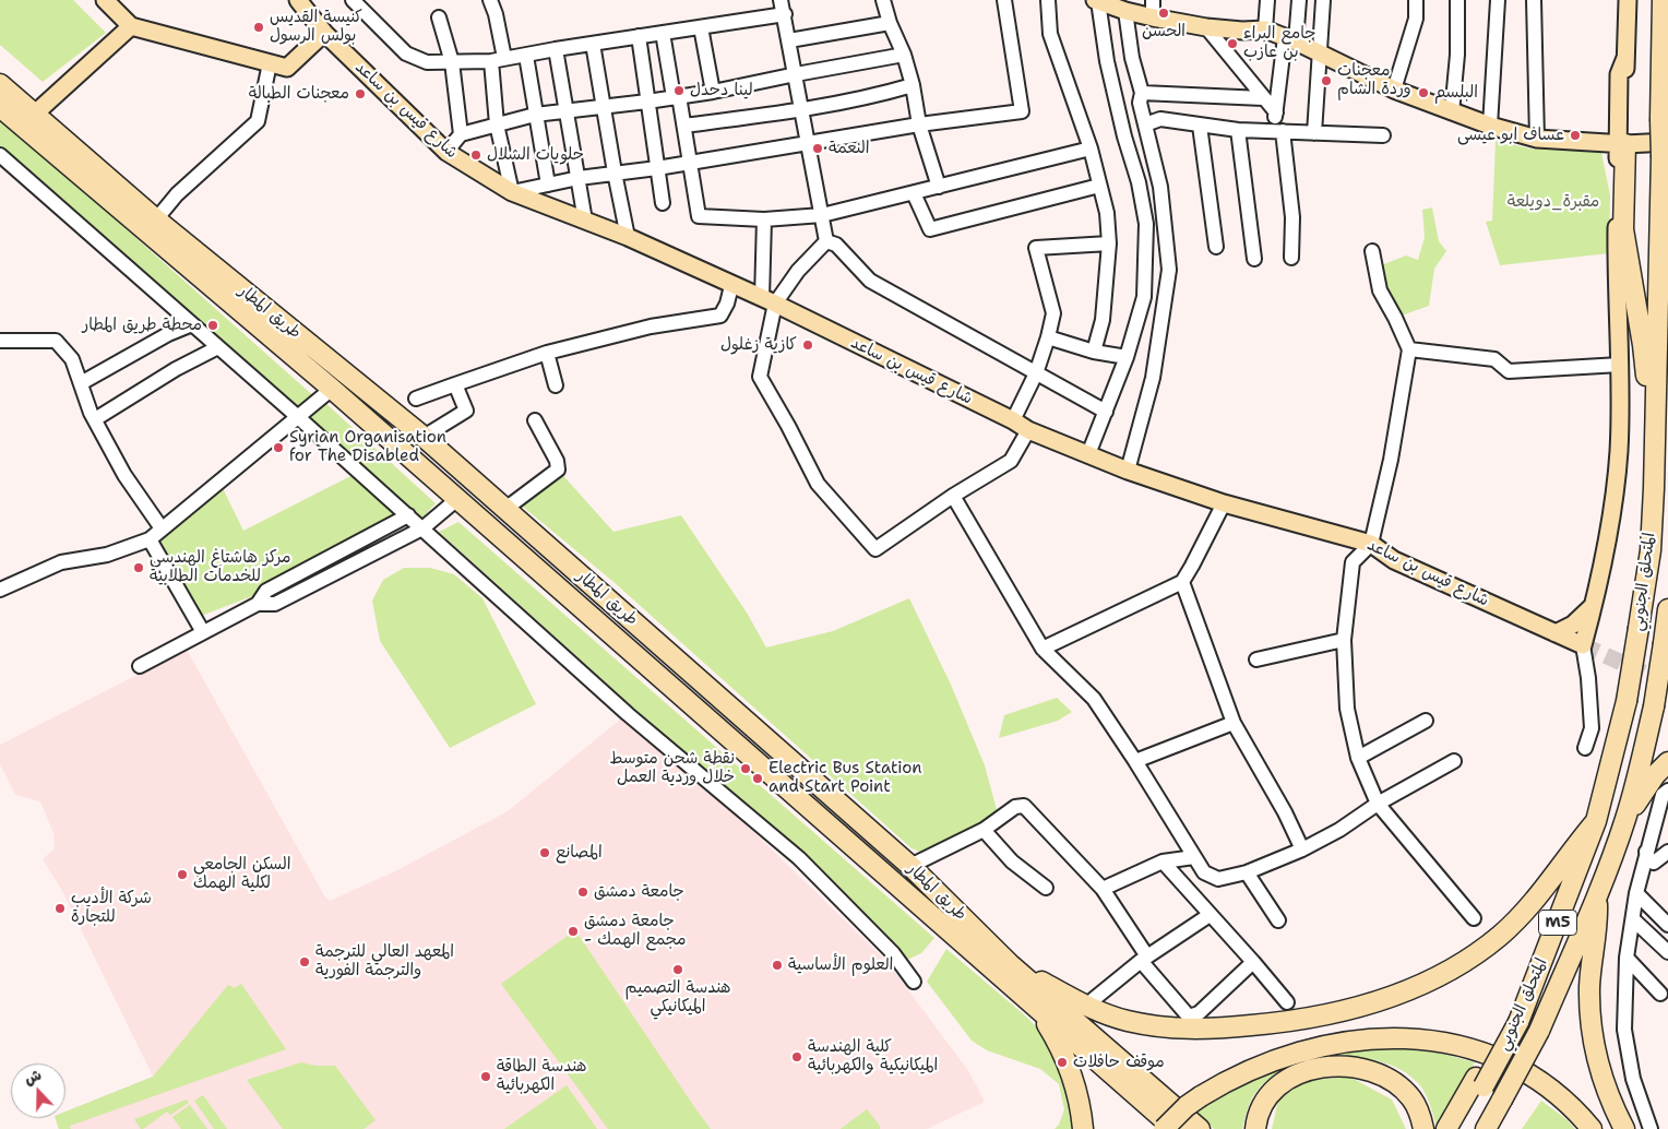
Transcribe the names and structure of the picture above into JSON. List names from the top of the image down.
{
  "streets": {
    "highway": ["طريق المطار", "المتحلق الجنوبي", "M5"],
    "main road": ["شارع قيس بن ساعد"]
  },
  "parks": ["مقبرة_دويلعة"],
  "places": [
    "الحسن",
    "كنيسة القديس بولس الرسول",
    "جامع البراء بن عازب",
    "معجنات وردة الشام",
    "لينا دحدل",
    "البلسم",
    "معجنات الطبالة",
    "عساف ابو عيسى",
    "النعمة",
    "حلويات الشلال",
    "محطة طريق المطار",
    "كازية زغلول",
    "Syrian Organisation for The Disabled",
    "مركز هاشتاغ الهندسي للخدمات الطلابية",
    "نقطة شحن متوسط خلال وردية العمل",
    "Electric Bus Station and Start Point",
    "المصانع",
    "السكن الجامعي لكلية الهمك",
    "جامعة دمشق",
    "شركة الأديب للتجارة",
    "جامعة دمشق - مجمع الهمك",
    "المعهد العالي للترجمة والترجمة الفورية",
    "العلوم الأساسية",
    "هندسة التصميم الميكانيكي",
    "كلية الهندسة الميكانيكية والكهربائية",
    "موقف حافلات",
    "هندسة الطاقة الكهربائية"
  ],
  "north": "top"
}
